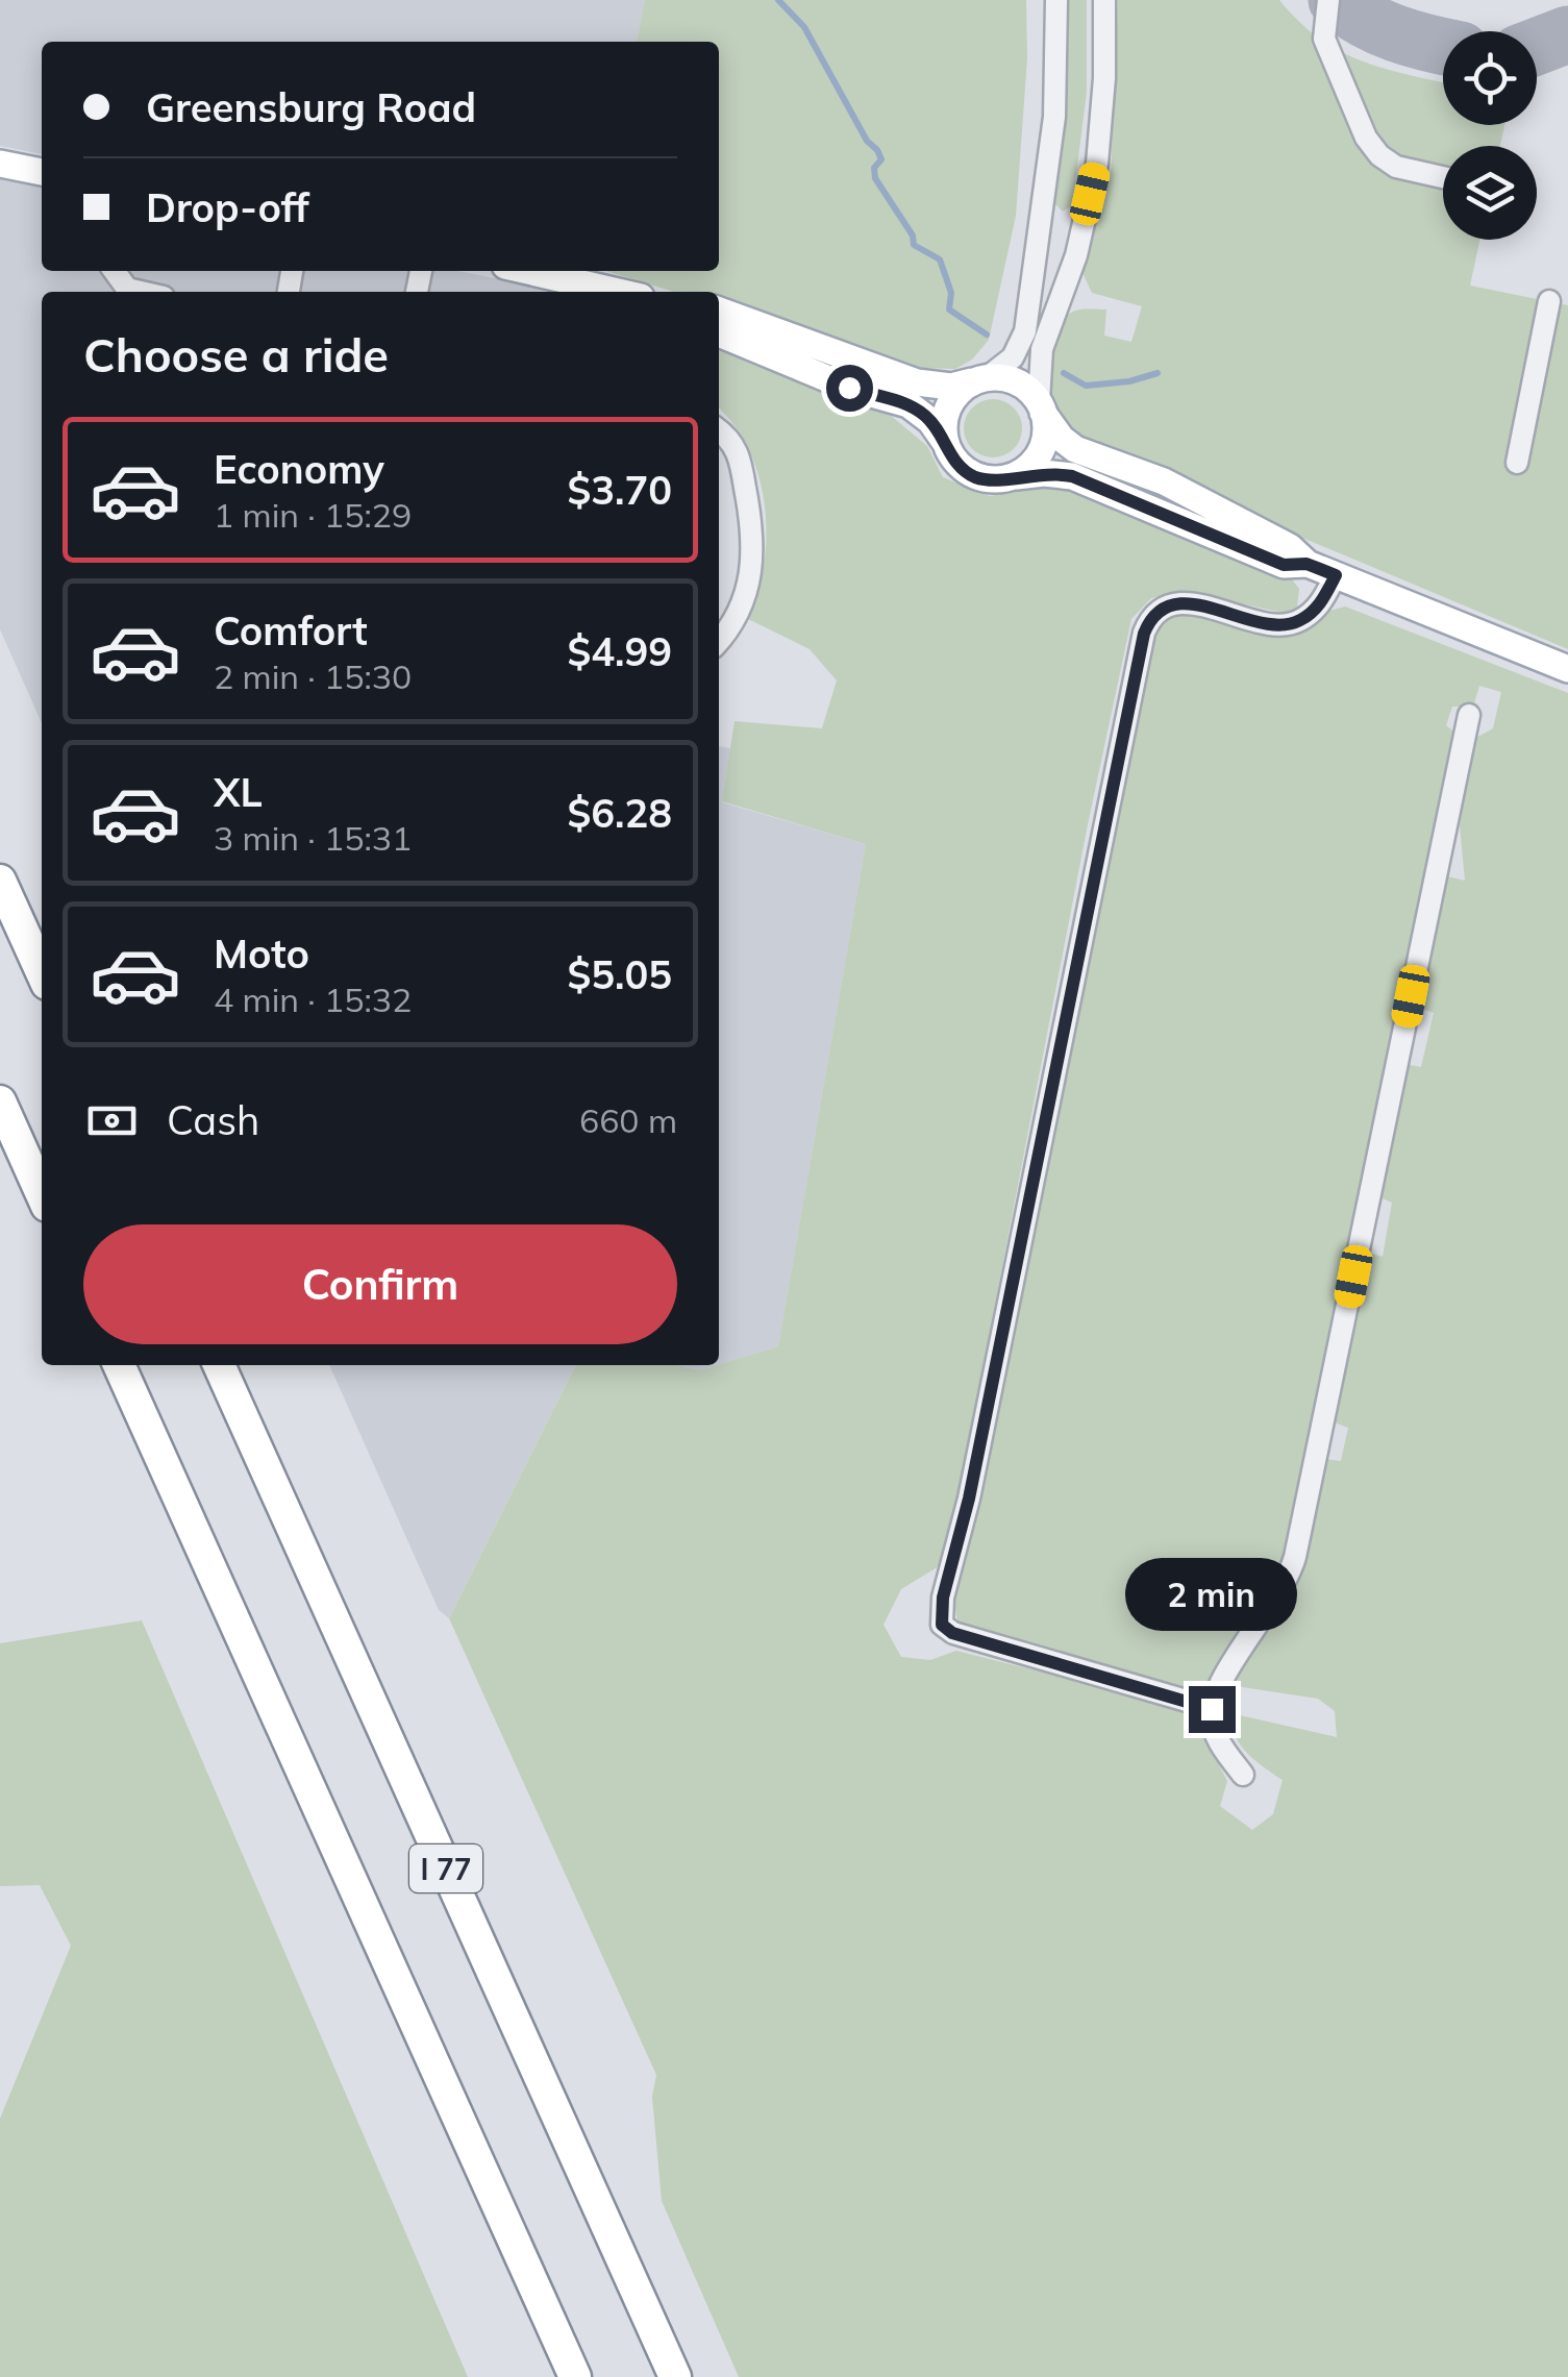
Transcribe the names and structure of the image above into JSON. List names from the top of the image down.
{
  "streets": {
    "highway": ["I 77"]
  },
  "page": {
    "banner": ["Greensburg Road", "Drop-off"],
    "heading": "Choose a ride",
    "list": [
      {
        "name": "Economy",
        "note": "1 min · 15:29",
        "value": "$3.70"
      },
      {
        "name": "Comfort",
        "note": "2 min · 15:30",
        "value": "$4.99"
      },
      {
        "name": "XL",
        "note": "3 min · 15:31",
        "value": "$6.28"
      },
      {
        "name": "Moto",
        "note": "4 min · 15:32",
        "value": "$5.05"
      }
    ],
    "pay": ["Cash", "660 m"],
    "buttons": "Confirm",
    "bubble": "2 min"
  }
}
